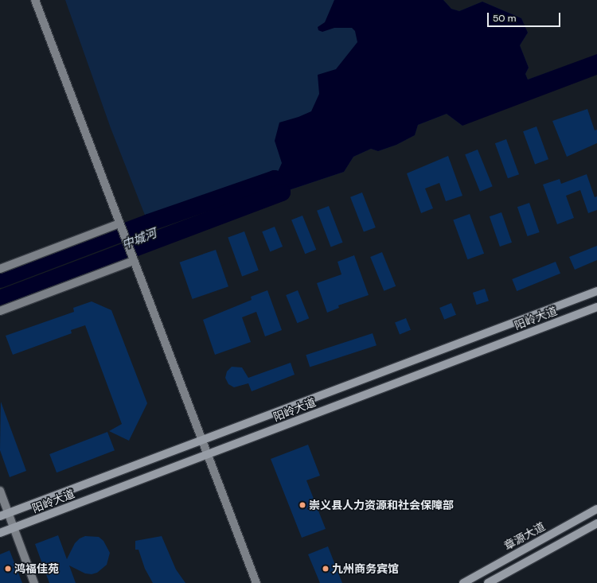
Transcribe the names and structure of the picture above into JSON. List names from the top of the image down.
{
  "streets": {
    "main road": ["阳岭大道", "章源大道"]
  },
  "water": ["中城河"],
  "places": ["崇义县人力资源和社会保障部", "鸿福佳苑", "九州商务宾馆"],
  "scale_bar": "50 m"
}
